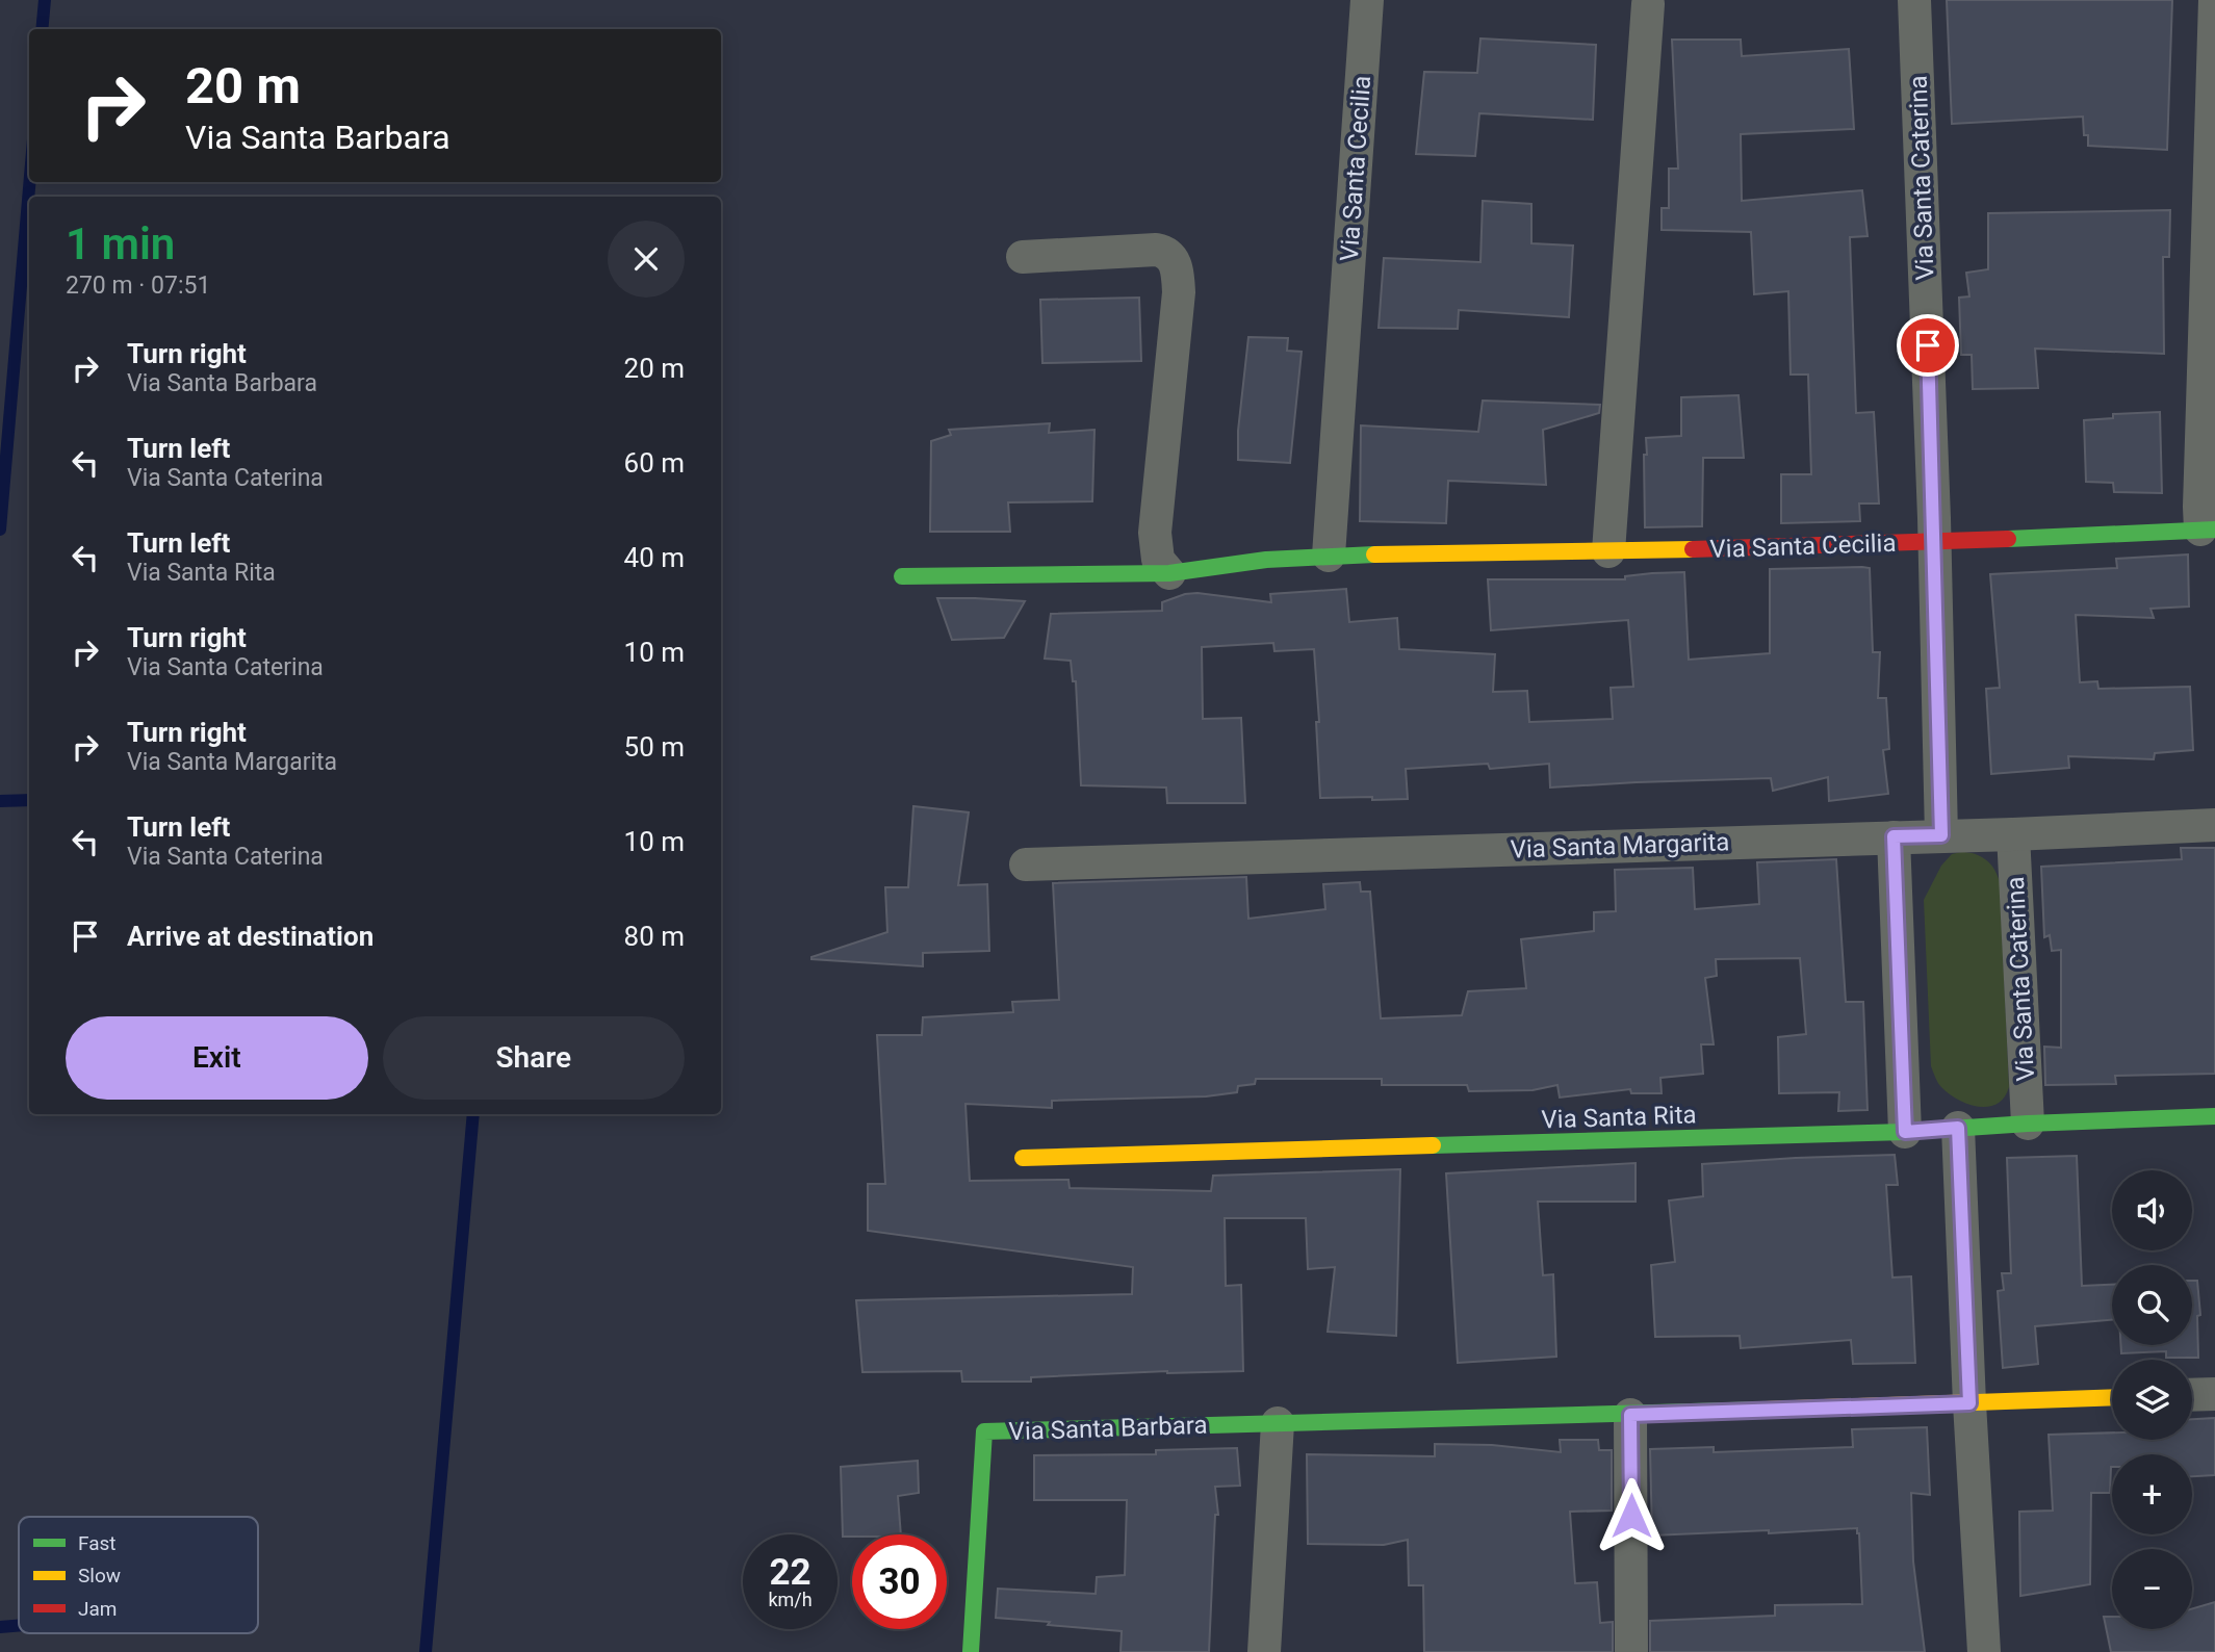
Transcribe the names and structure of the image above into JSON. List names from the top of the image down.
{
  "streets": {
    "street": [
      "Via Santa Cecilia",
      "Via Santa Caterina",
      "Via Santa Margarita",
      "Via Santa Rita",
      "Via Santa Barbara"
    ]
  },
  "crossings": [
    ["Via Santa Cecilia", "Via Santa Caterina"],
    ["Via Santa Caterina", "Via Santa Margarita"],
    ["Via Santa Caterina", "Via Santa Rita"]
  ],
  "legend": ["Fast", "Slow", "Jam"],
  "page": {
    "turn": ["20 m", "Via Santa Barbara"],
    "heading": ["1 min", "270 m · 07:51"],
    "list": [
      {
        "name": "Turn right",
        "note": "Via Santa Barbara",
        "value": "20 m"
      },
      {
        "name": "Turn left",
        "note": "Via Santa Caterina",
        "value": "60 m"
      },
      {
        "name": "Turn left",
        "note": "Via Santa Rita",
        "value": "40 m"
      },
      {
        "name": "Turn right",
        "note": "Via Santa Caterina",
        "value": "10 m"
      },
      {
        "name": "Turn right",
        "note": "Via Santa Margarita",
        "value": "50 m"
      },
      {
        "name": "Turn left",
        "note": "Via Santa Caterina",
        "value": "10 m"
      },
      {
        "name": "Arrive at destination",
        "value": "80 m"
      }
    ],
    "buttons": ["Exit", "Share"],
    "map_buttons": ["+", "−"],
    "speed": "22 km/h",
    "limit": "30"
  }
}
